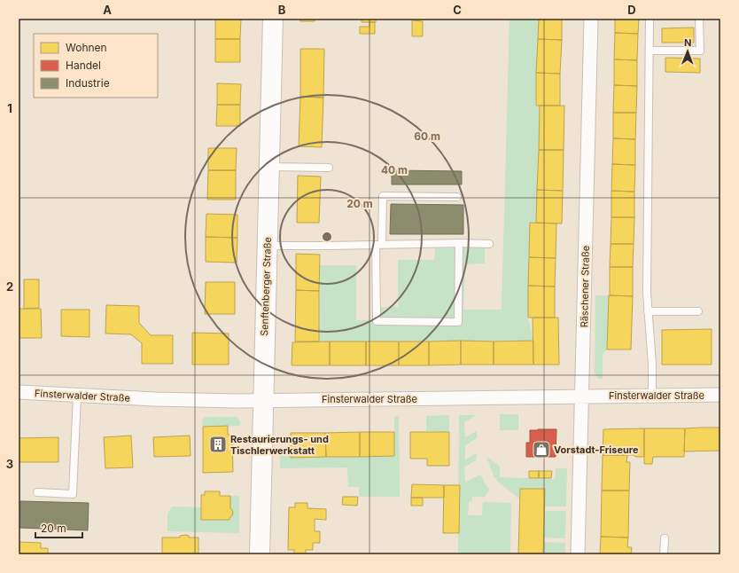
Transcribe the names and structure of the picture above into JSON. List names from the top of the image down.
{
  "streets": {
    "street": ["Senftenberger Straße", "Räschener Straße", "Finsterwalder Straße"]
  },
  "crossings": [
    ["Senftenberger Straße", "Finsterwalder Straße"],
    ["Räschener Straße", "Finsterwalder Straße"]
  ],
  "places": {
    "building": ["Restaurierungs- und Tischlerwerkstatt"],
    "shop": ["Vorstadt-Friseure"]
  },
  "legend": ["Wohnen", "Handel", "Industrie"],
  "scale_bar": "20 m",
  "north": "top",
  "grid": {
    "columns": [
      "A",
      "B",
      "C",
      "D"
    ],
    "rows": ["1", "2", "3"]
  },
  "rings": ["60 m", "40 m", "20 m"]
}
